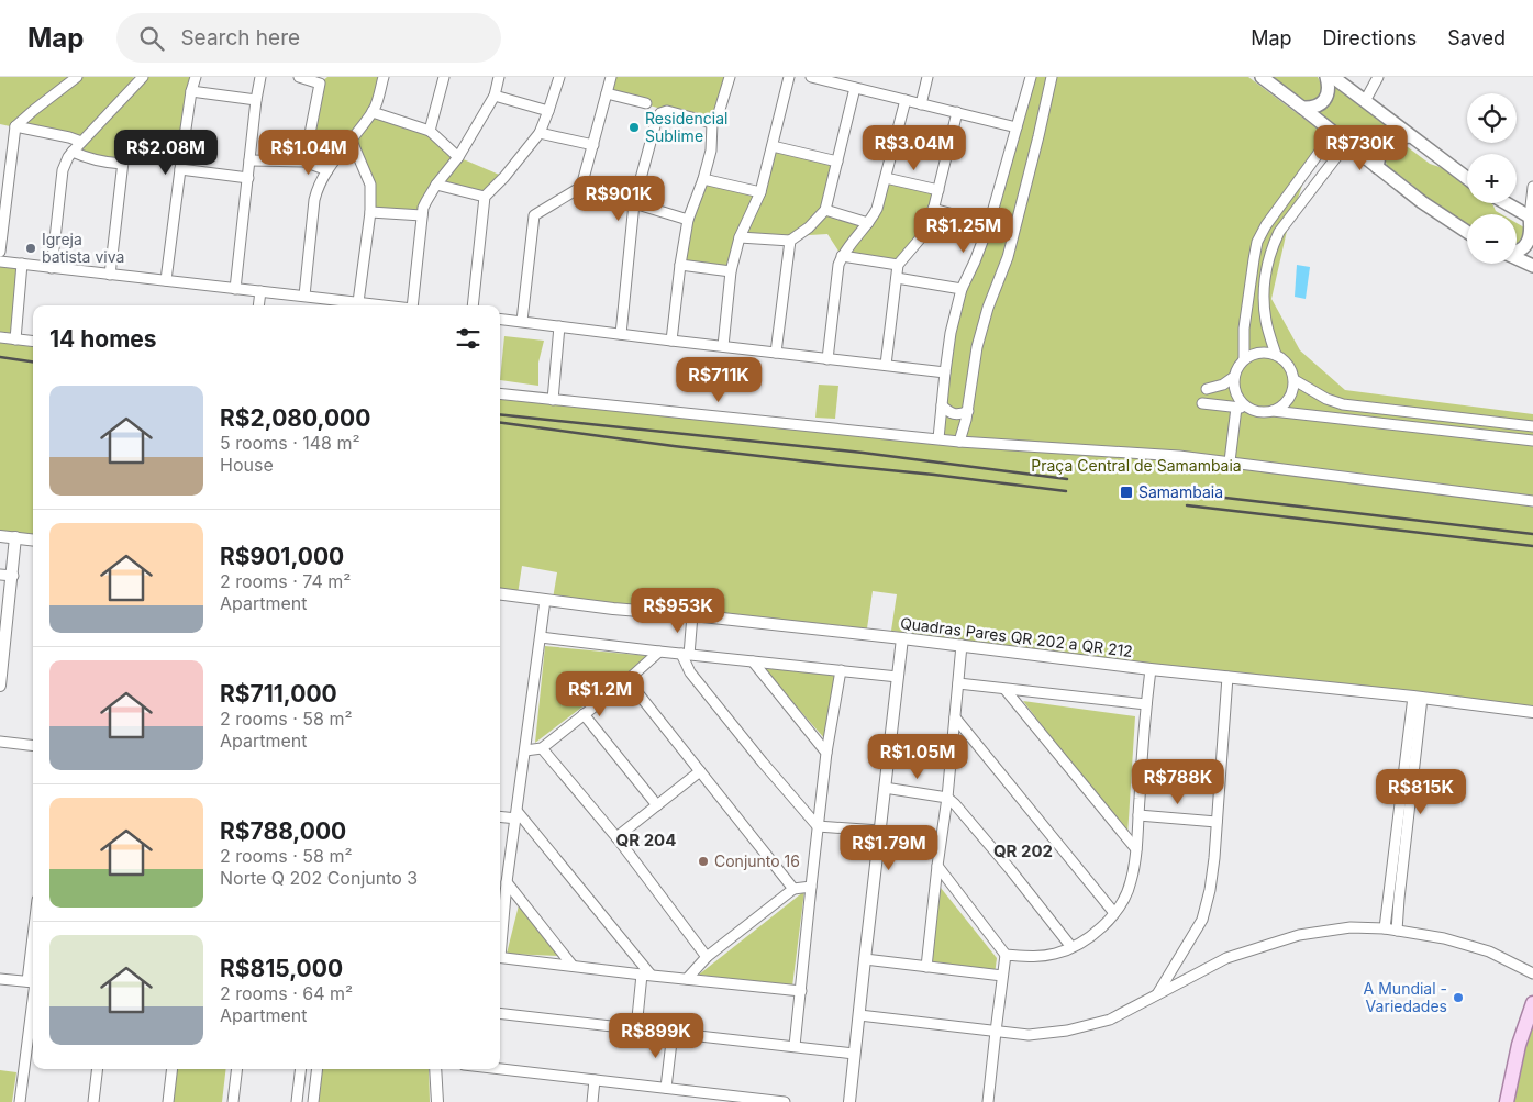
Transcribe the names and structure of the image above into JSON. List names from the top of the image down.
{
  "streets": {
    "street": ["Quadras Pares QR 202 a QR 212"]
  },
  "districts": ["QR 204", "QR 202"],
  "parks": ["Praça Central de Samambaia"],
  "places": {
    "other": [
      "Residencial Sublime",
      "Igreja batista viva",
      "Conjunto 16",
      "A Mundial - Variedades"
    ],
    "transit": ["Samambaia"]
  },
  "page": {
    "header": "Map",
    "search": "Search here",
    "nav": ["Map", "Directions", "Saved"],
    "map_buttons": ["+", "−"],
    "price": [
      "R$3.04M",
      "R$730K",
      "R$2.08M",
      "R$1.04M",
      "R$901K",
      "R$1.25M",
      "R$711K",
      "R$953K",
      "R$1.2M",
      "R$1.05M",
      "R$788K",
      "R$815K",
      "R$1.79M",
      "R$899K"
    ],
    "heading": "14 homes",
    "list": [
      {
        "name": "R$2,080,000",
        "note": "5 rooms · 148 m² · House"
      },
      {
        "name": "R$901,000",
        "note": "2 rooms · 74 m² · Apartment"
      },
      {
        "name": "R$711,000",
        "note": "2 rooms · 58 m² · Apartment"
      },
      {
        "name": "R$788,000",
        "note": "2 rooms · 58 m² · Norte Q 202 Conjunto 3"
      },
      {
        "name": "R$815,000",
        "note": "2 rooms · 64 m² · Apartment"
      }
    ]
  }
}
